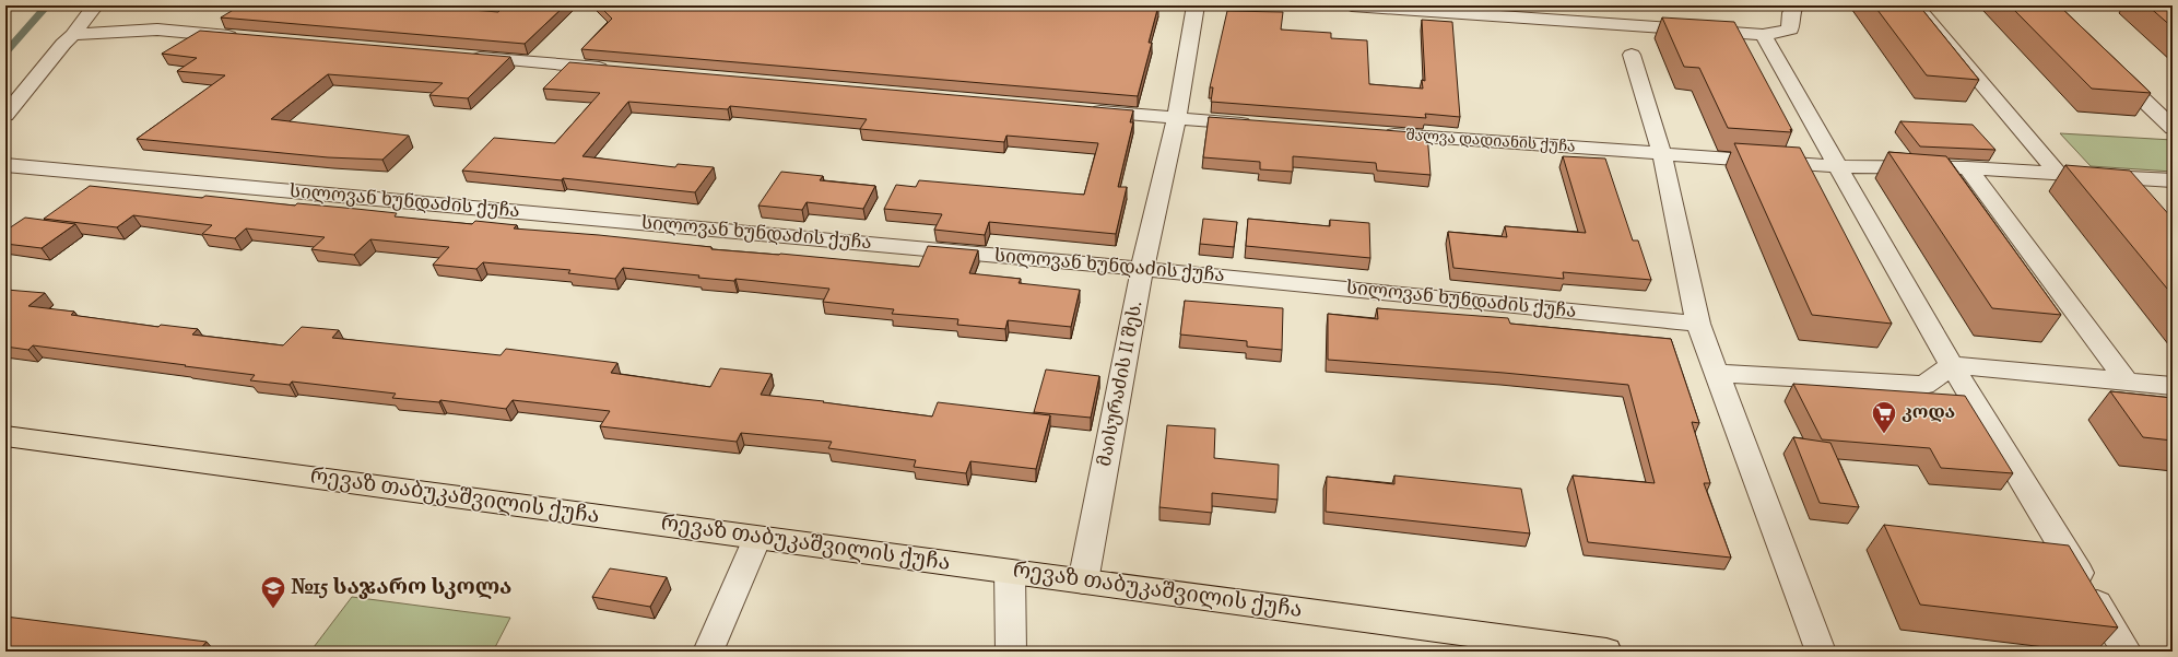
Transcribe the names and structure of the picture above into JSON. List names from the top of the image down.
{
  "streets": {
    "main road": ["რევაზ თაბუკაშვილის ქუჩა"],
    "street": ["შალვა დადიანის ქუჩა", "სილოვან ხუნდაძის ქუჩა", "მაისურაძის II შეს."]
  },
  "crossings": [
    ["სილოვან ხუნდაძის ქუჩა", "მაისურაძის II შეს."],
    ["მაისურაძის II შეს.", "რევაზ თაბუკაშვილის ქუჩა"]
  ],
  "places": {
    "supermarket": ["კოდა"],
    "school or university": ["№15 საჯარო სკოლა"]
  }
}
